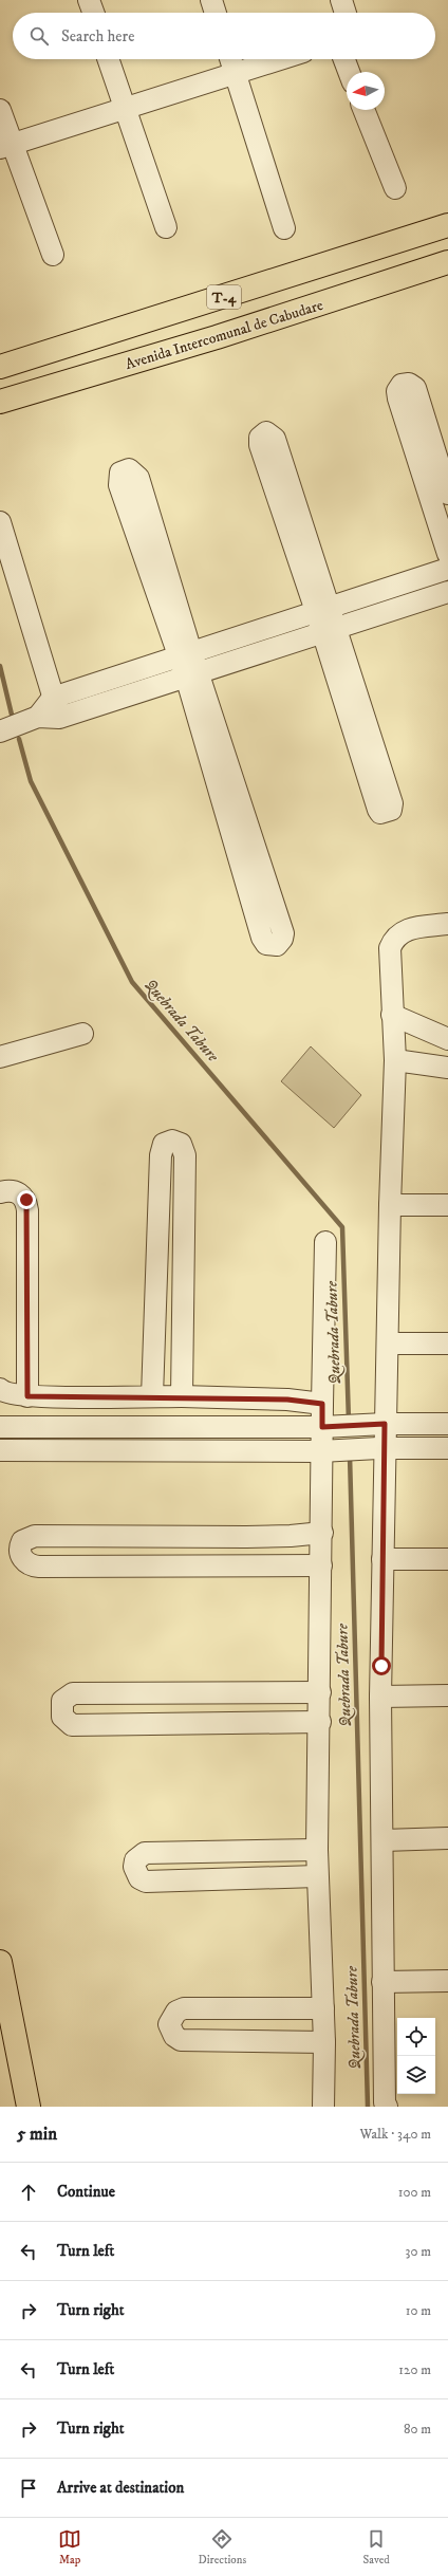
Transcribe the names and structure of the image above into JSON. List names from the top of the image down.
{
  "streets": {
    "main road": ["T-4", "Avenida Intercomunal de Cabudare"]
  },
  "water": ["Quebrada Tabure"],
  "north": "left",
  "page": {
    "search": "Search here",
    "heading": ["5 min", "Walk · 340 m"],
    "list": [
      ["Continue", "100 m"],
      ["Turn left", "30 m"],
      ["Turn right", "10 m"],
      ["Turn left", "120 m"],
      ["Turn right", "80 m"],
      "Arrive at destination"
    ],
    "nav": ["Map", "Directions", "Saved"]
  }
}
